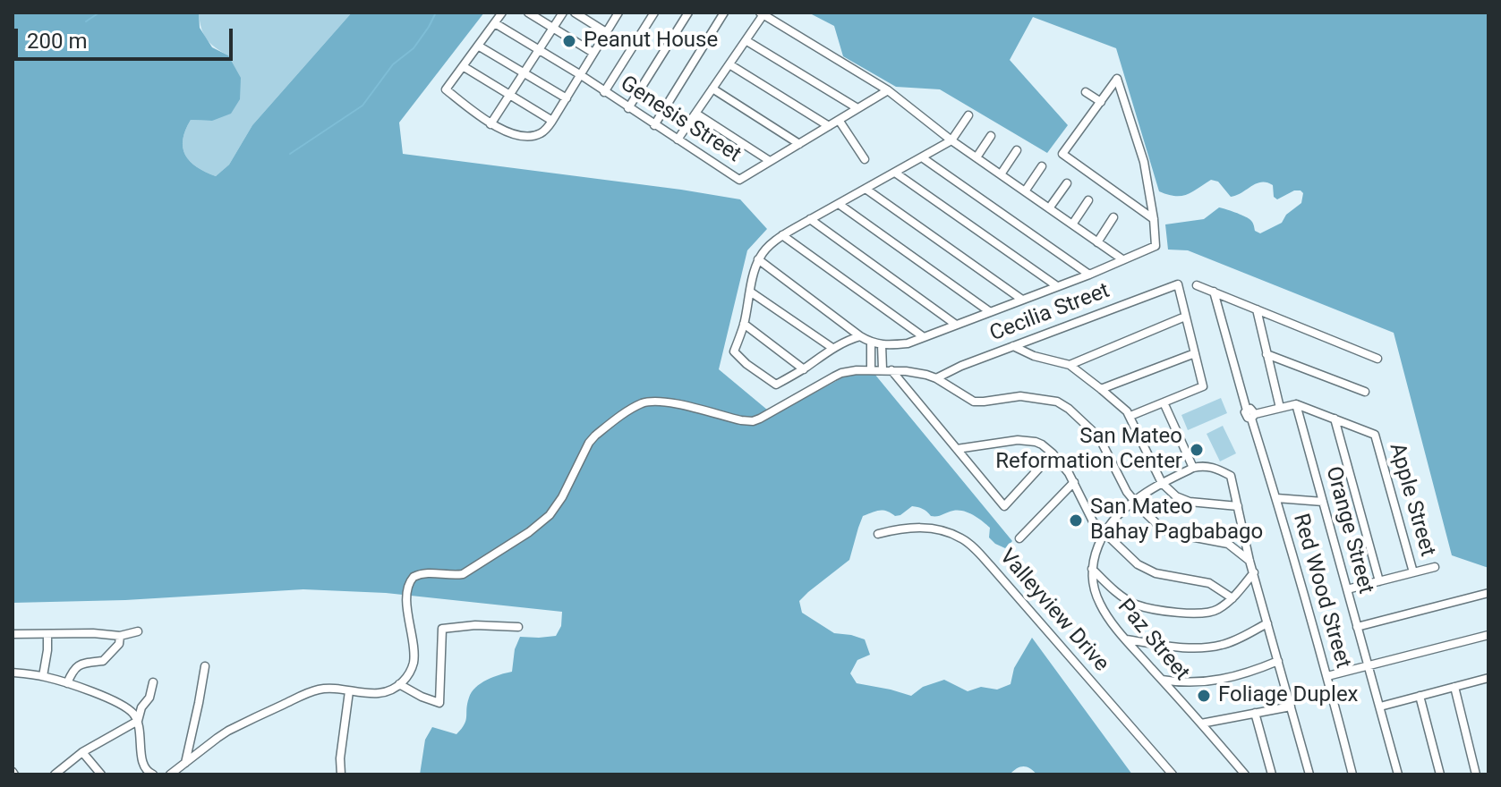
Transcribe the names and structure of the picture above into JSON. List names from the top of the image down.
{
  "streets": {
    "street": [
      "Genesis Street",
      "Cecilia Street",
      "Apple Street",
      "Orange Street",
      "Red Wood Street",
      "Valleyview Drive",
      "Paz Street"
    ]
  },
  "crossings": [
    ["Apple Street", "Orange Street"]
  ],
  "places": [
    "Peanut House",
    "San Mateo Reformation Center",
    "San Mateo Bahay Pagbabago",
    "Foliage Duplex"
  ],
  "scale_bar": "200 m"
}
